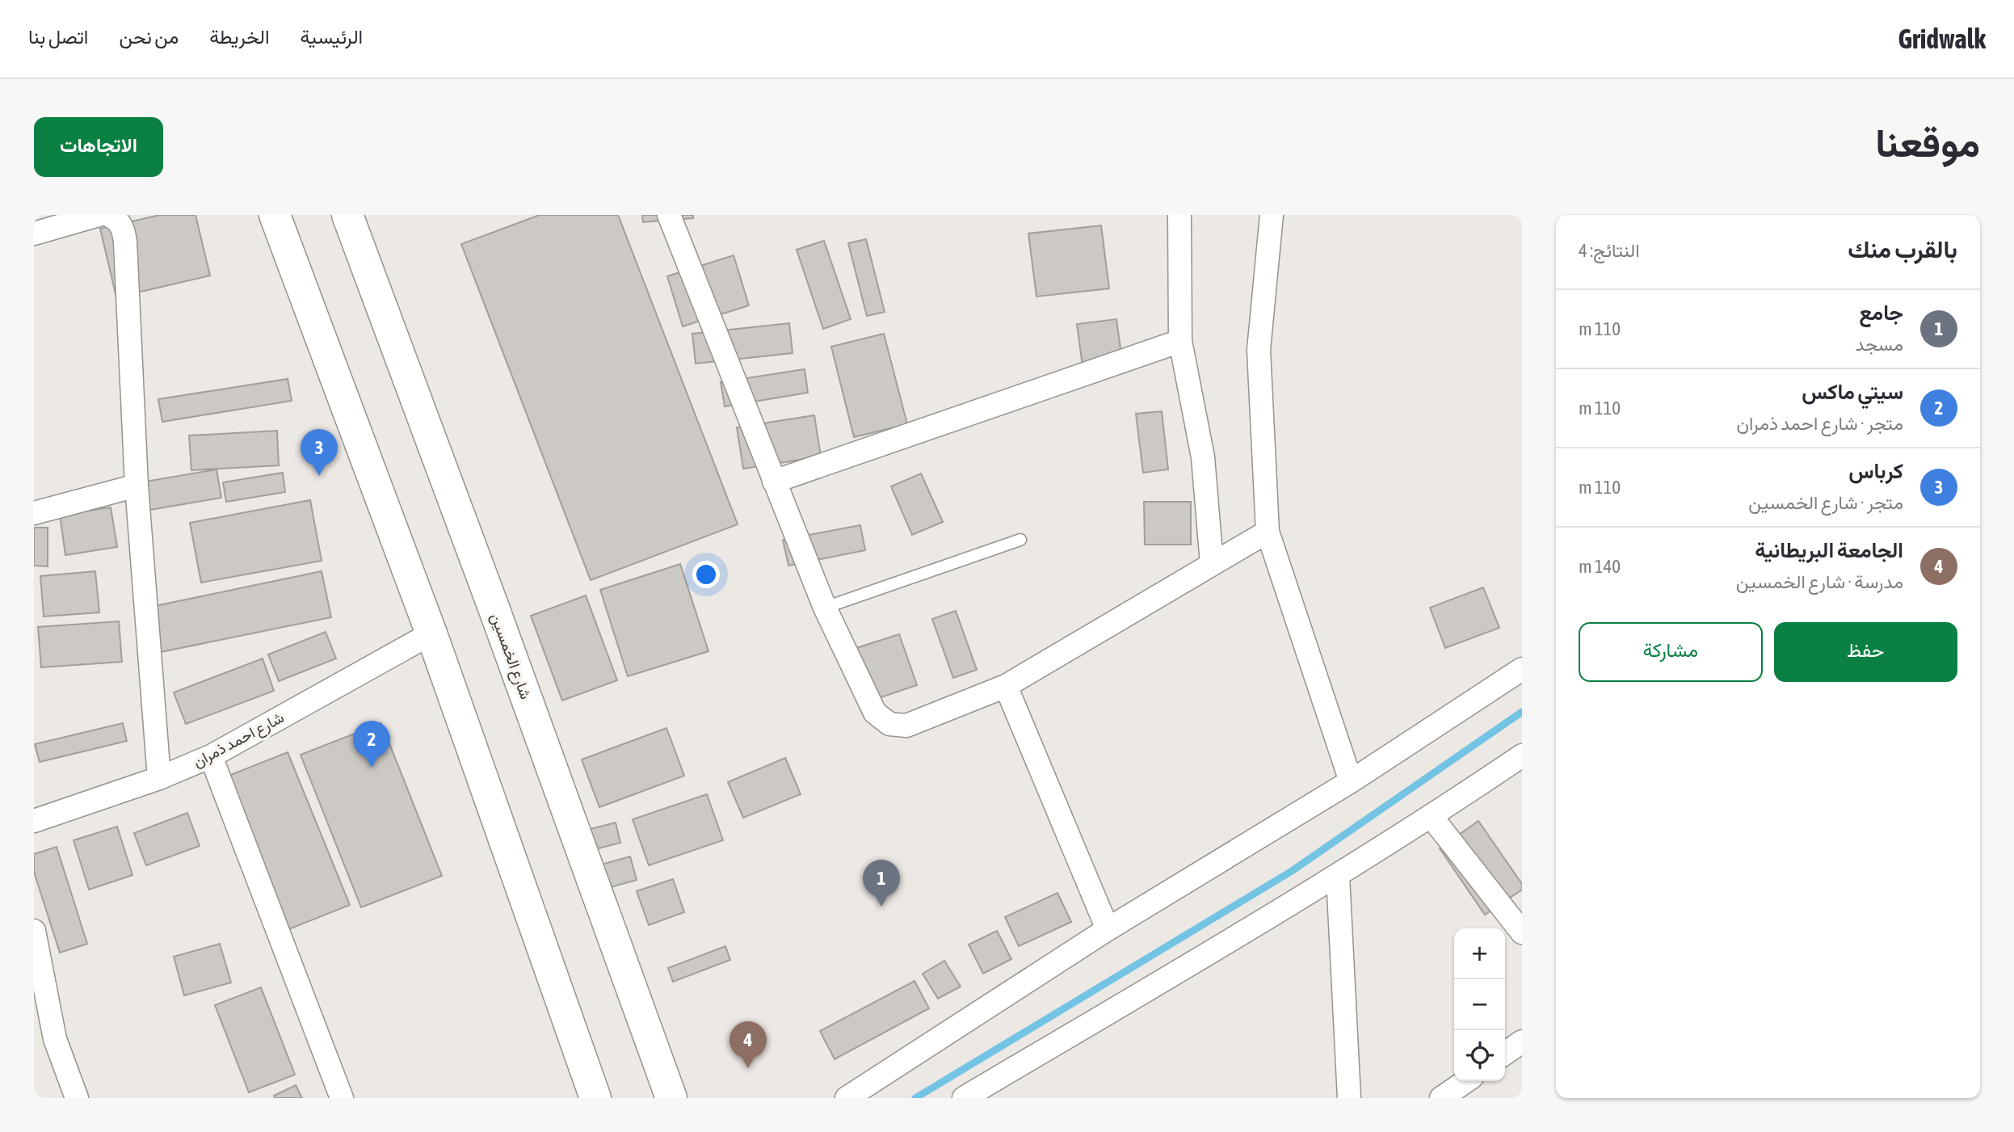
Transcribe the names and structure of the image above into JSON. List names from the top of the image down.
{
  "streets": {
    "main road": ["شارع الخمسين"],
    "street": ["شارع احمد ذمران"]
  },
  "page": {
    "header": "Gridwalk",
    "nav": [
      "الرئيسية",
      "الخريطة",
      "من نحن",
      "اتصل بنا"
    ],
    "title": "موقعنا",
    "buttons": [
      "الاتجاهات",
      ["حفظ", "مشاركة"]
    ],
    "heading": ["بالقرب منك", "النتائج: 4"],
    "list": [
      {
        "mark": "1",
        "name": "جامع",
        "note": "مسجد",
        "value": "110 m"
      },
      {
        "mark": "2",
        "name": "سيتي ماكس",
        "note": "متجر · شارع احمد ذمران",
        "value": "110 m"
      },
      {
        "mark": "3",
        "name": "كرباس",
        "note": "متجر · شارع الخمسين",
        "value": "110 m"
      },
      {
        "mark": "4",
        "name": "الجامعة البريطانية",
        "note": "مدرسة · شارع الخمسين",
        "value": "140 m"
      }
    ],
    "pins": [
      "3",
      "2",
      "1",
      "4"
    ],
    "map_buttons": ["+", "−"]
  }
}
